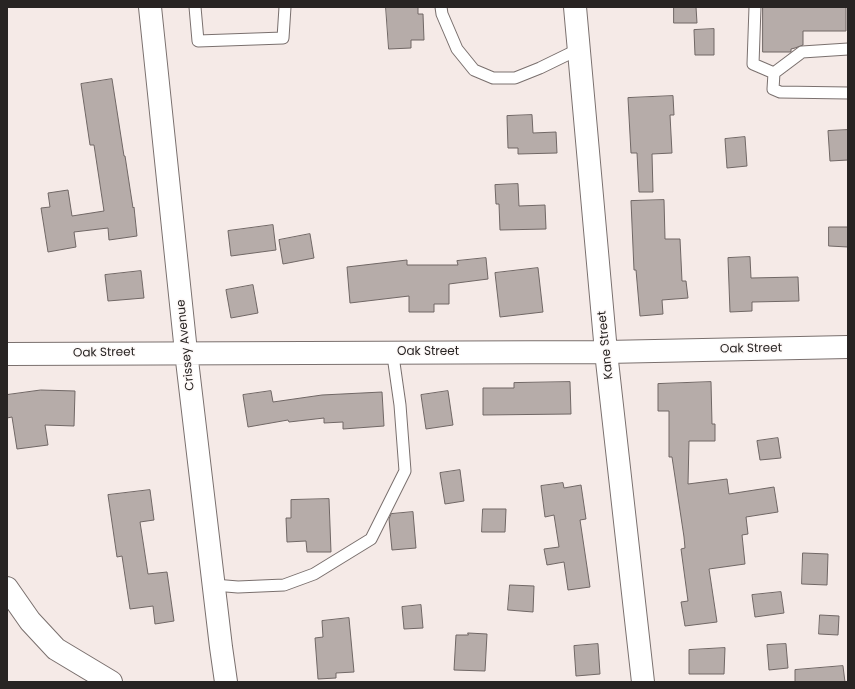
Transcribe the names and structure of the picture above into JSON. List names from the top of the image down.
{
  "streets": {
    "street": ["Crissey Avenue", "Kane Street", "Oak Street"]
  },
  "crossings": [
    ["Crissey Avenue", "Oak Street"],
    ["Kane Street", "Oak Street"]
  ]
}
